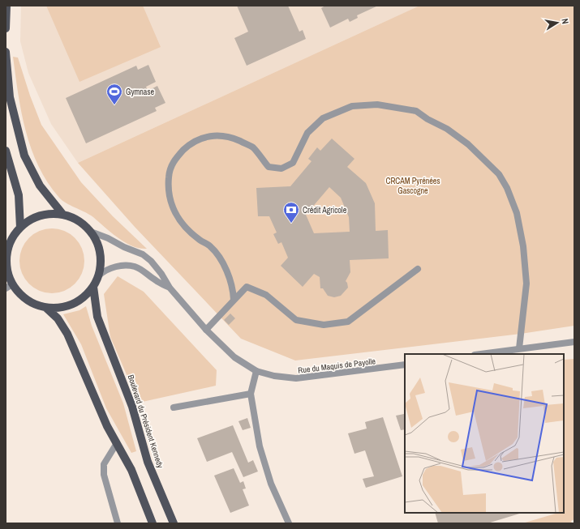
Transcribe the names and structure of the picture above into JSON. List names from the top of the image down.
{
  "streets": {
    "main road": ["Boulevard du Président Kennedy"],
    "street": ["Rue du Maquis de Payolle"]
  },
  "crossings": [
    ["Rue du Maquis de Payolle", "Boulevard du Président Kennedy"]
  ],
  "parks": ["CRCAM Pyrénées Gascogne"],
  "places": {
    "sports": ["Gymnase"],
    "bank": ["Crédit Agricole"]
  },
  "north": "right"
}
